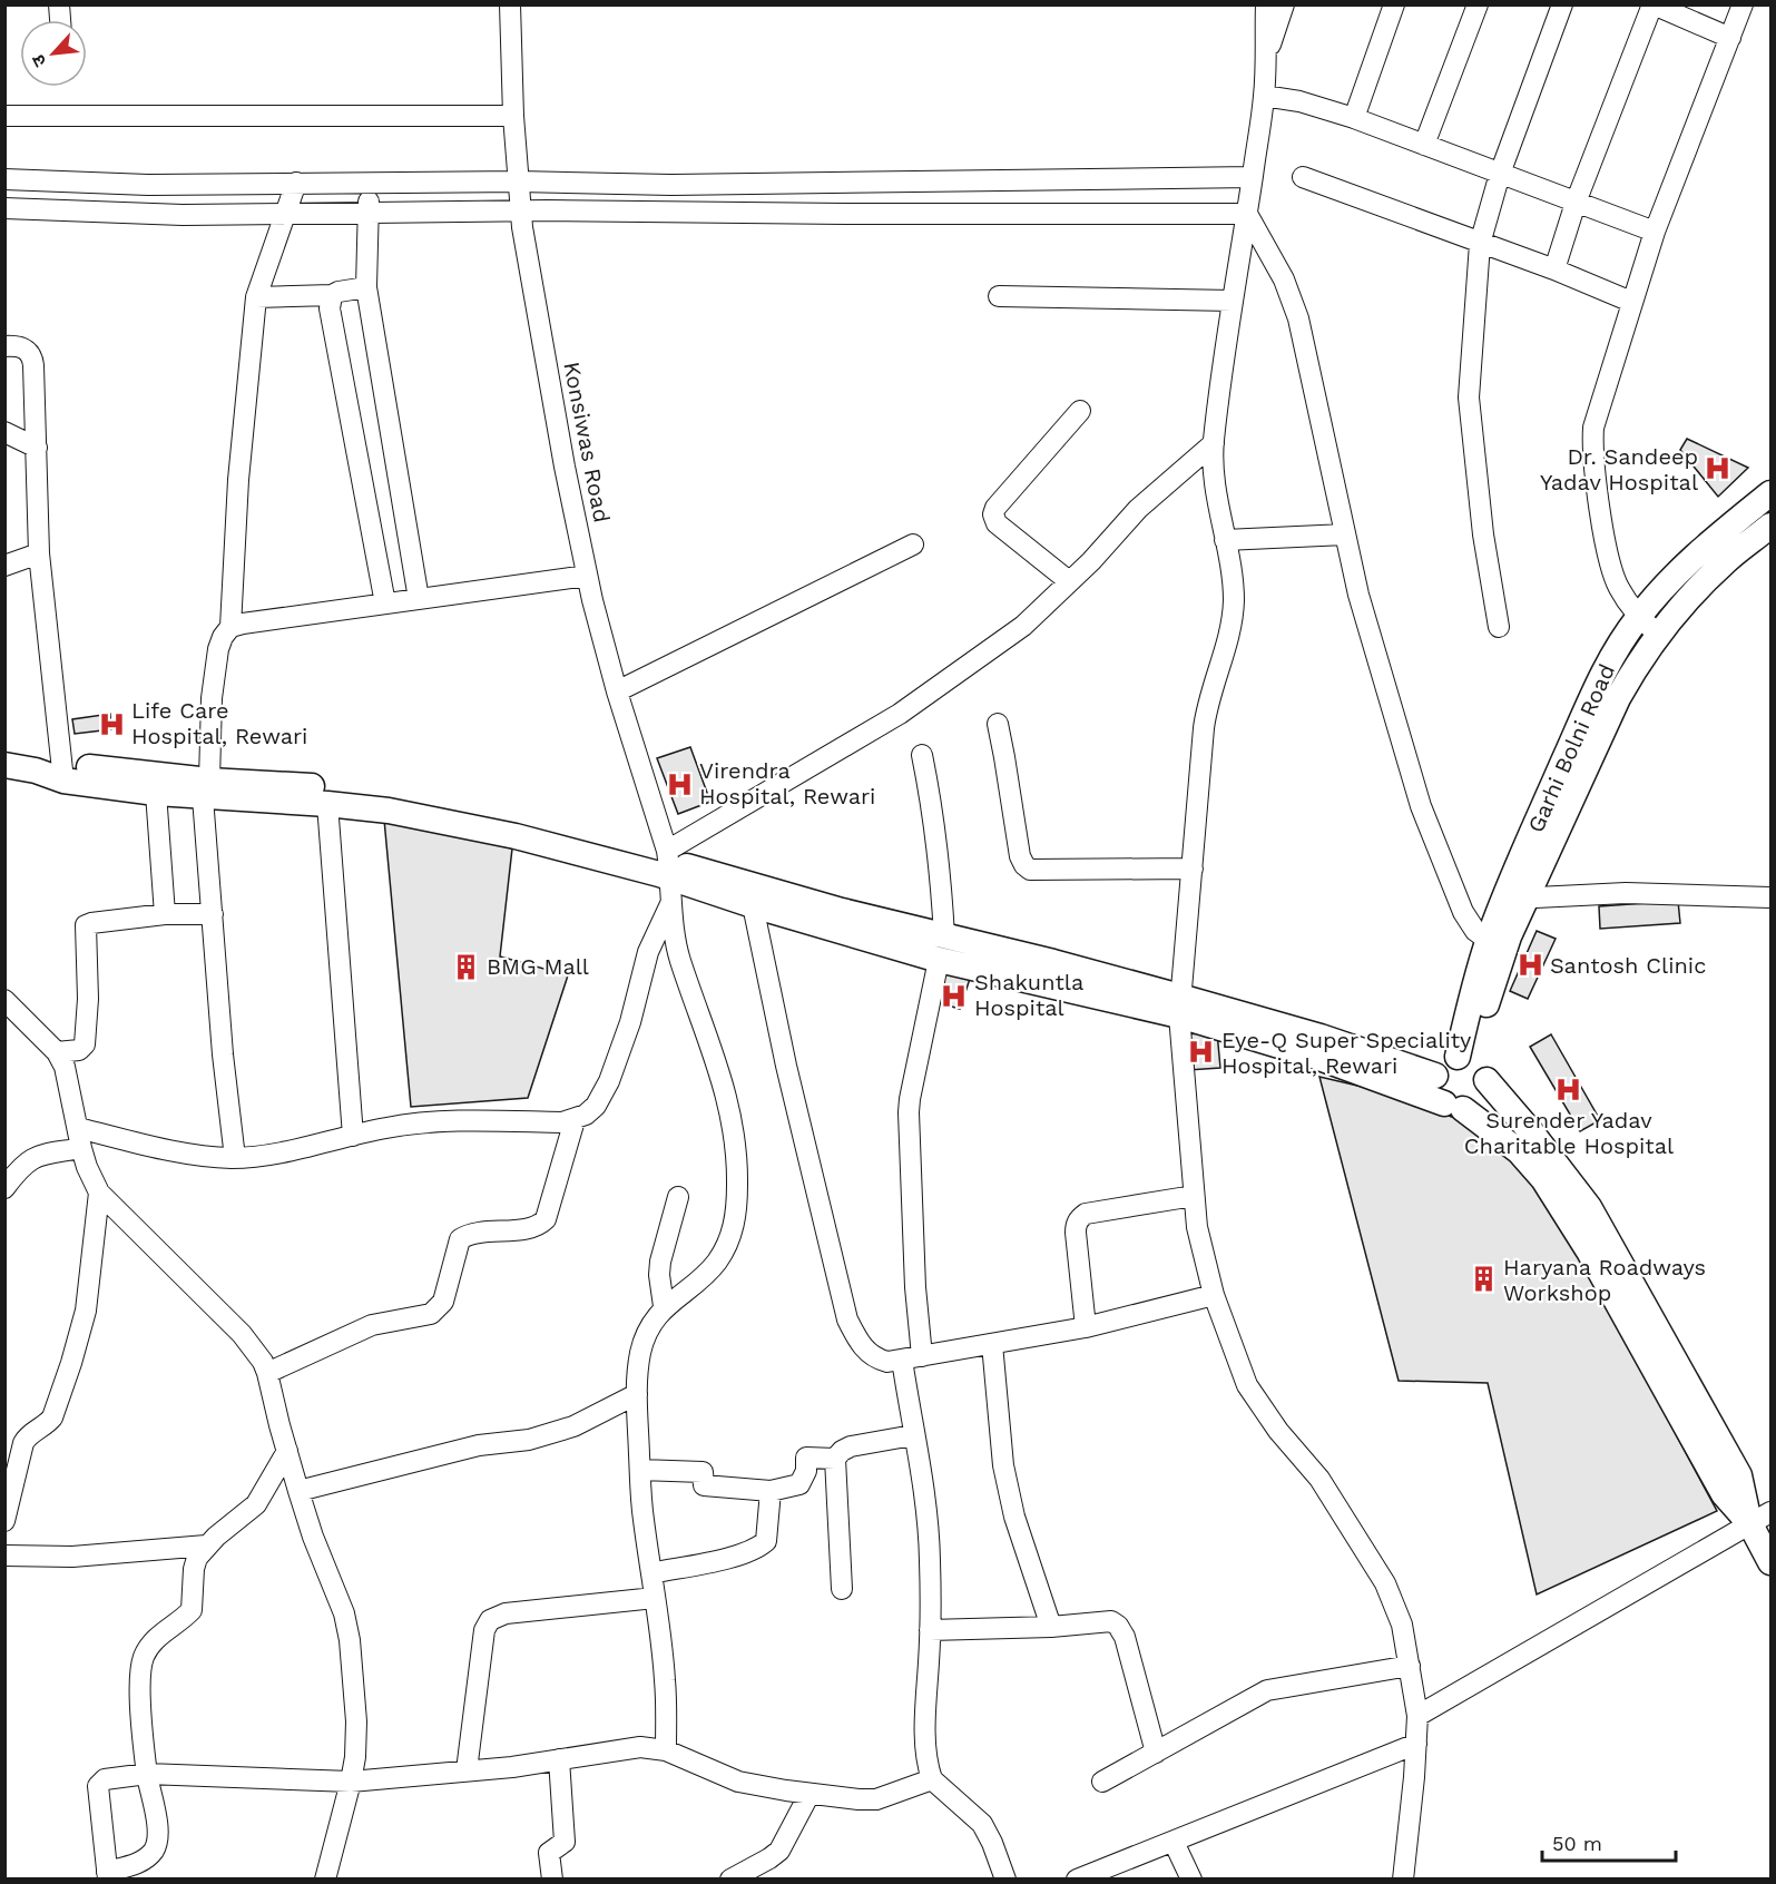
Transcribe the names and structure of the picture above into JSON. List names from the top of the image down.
{
  "streets": {
    "main road": ["Garhi Bolni Road"],
    "street": ["Konsiwas Road"]
  },
  "places": {
    "hospital": [
      "Dr. Sandeep Yadav Hospital",
      "Life Care Hospital, Rewari",
      "Virendra Hospital, Rewari",
      "Santosh Clinic",
      "Shakuntla Hospital",
      "Eye-Q Super Speciality Hospital, Rewari",
      "Surender Yadav Charitable Hospital"
    ],
    "building": ["BMG Mall", "Haryana Roadways Workshop"]
  },
  "scale_bar": "50 m",
  "north": "bottom left"
}
